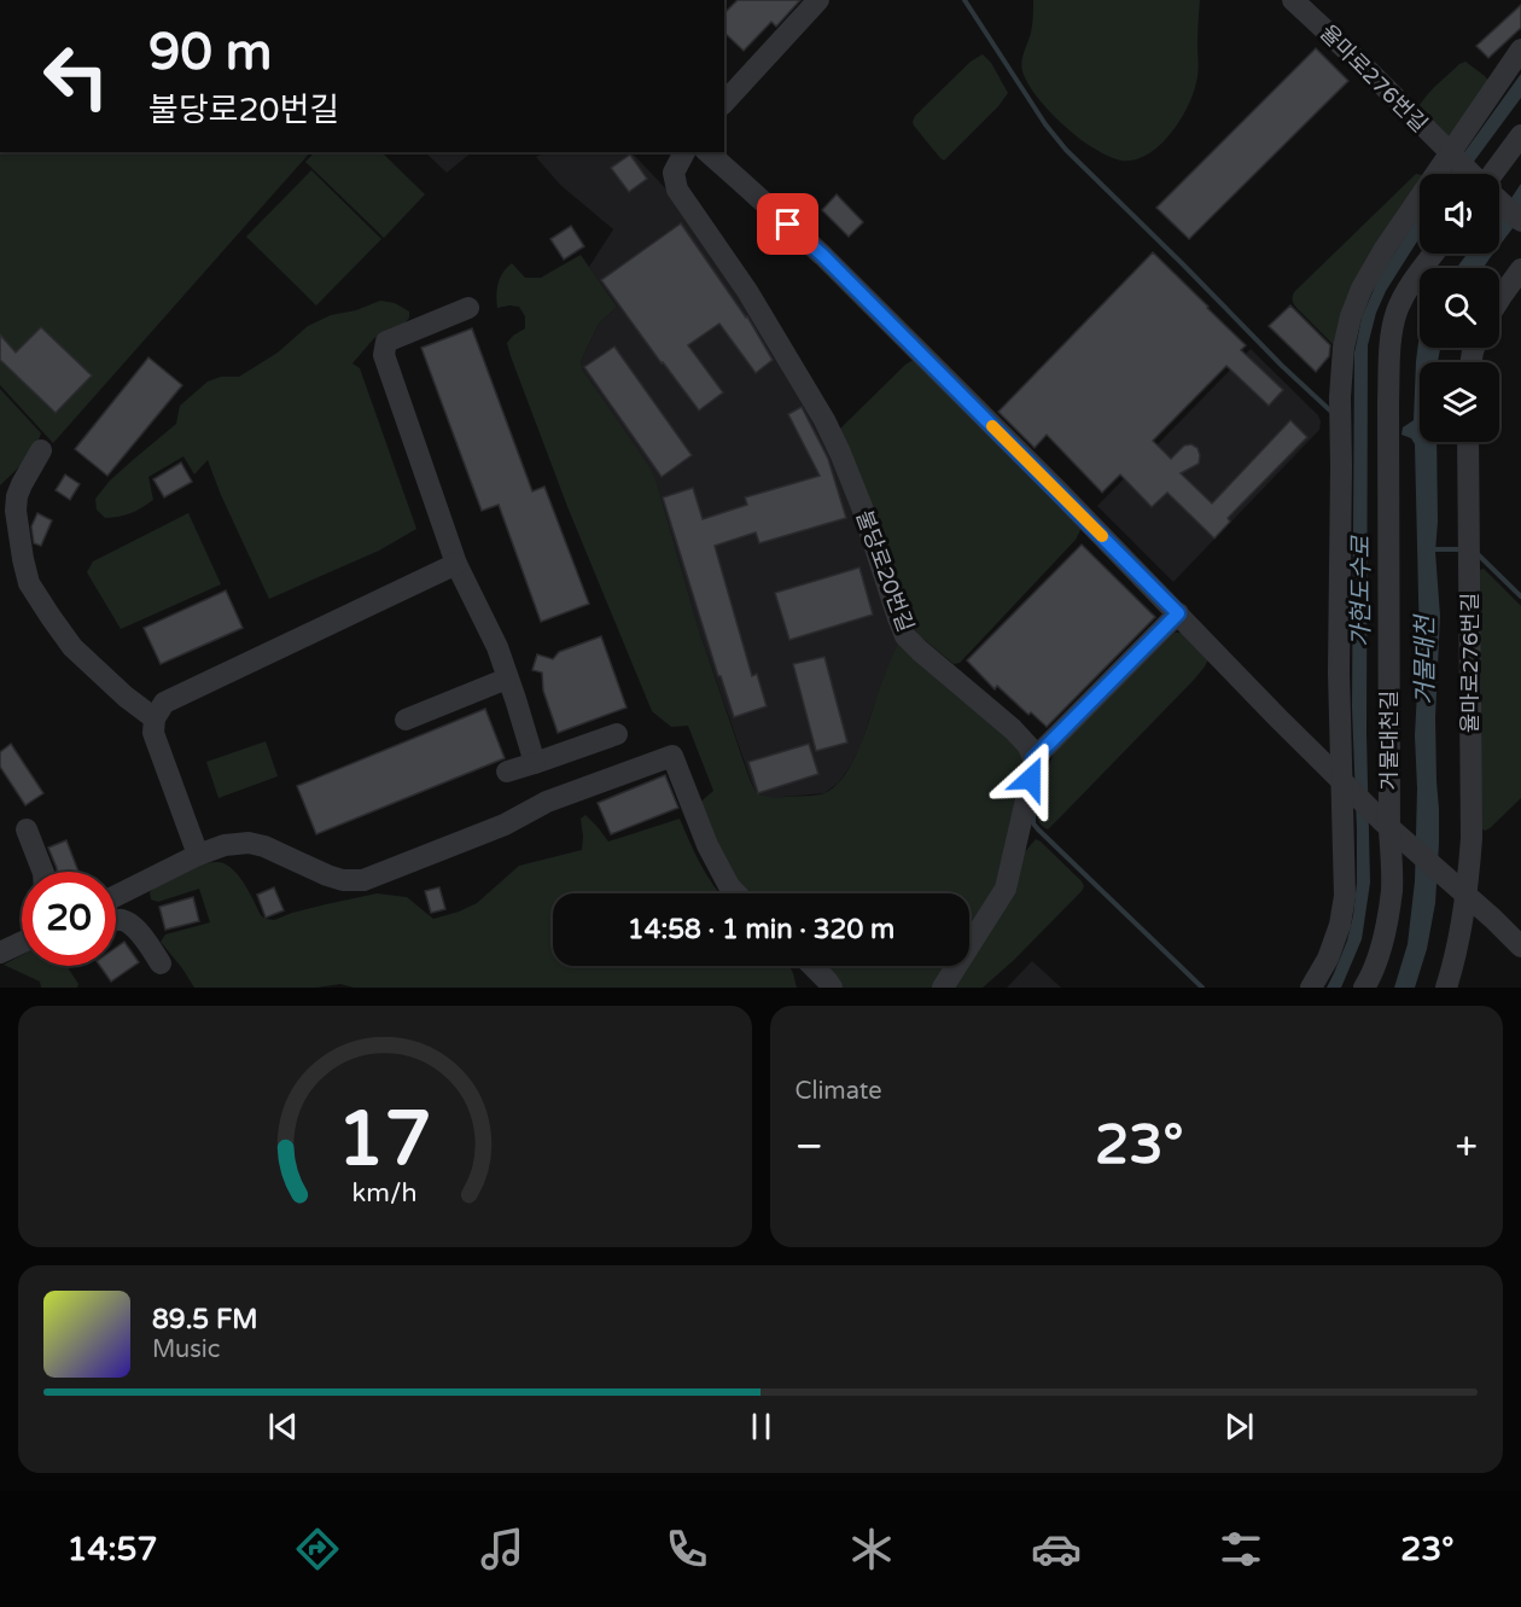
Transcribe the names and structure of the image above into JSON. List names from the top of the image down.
{
  "streets": {
    "street": ["율마로276번길", "불당로20번길", "거물대천길"]
  },
  "water": ["가현도수로", "거물대천"],
  "page": {
    "turn": ["90 m", "불당로20번길"],
    "limit": "20",
    "trip": "14:58 · 1 min · 320 m",
    "tile": "Climate",
    "heat": ["−", "23°", "+"],
    "song": ["89.5 FM", "Music"],
    "tabs": ["14:57", "23°"],
    "gauge": ["17", "km/h"]
  }
}
